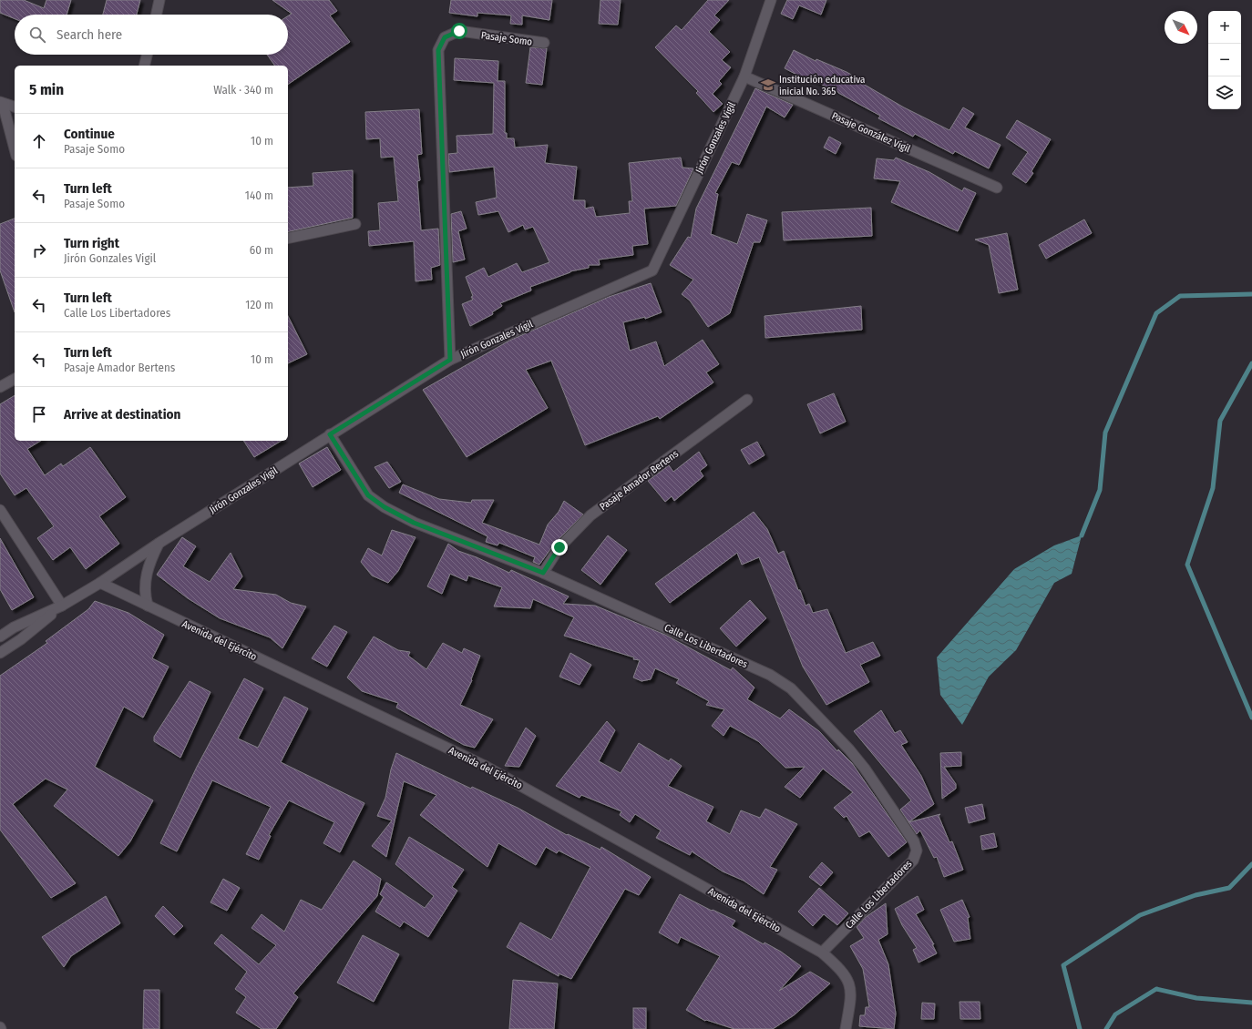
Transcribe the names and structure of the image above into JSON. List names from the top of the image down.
{
  "streets": {
    "street": [
      "Pasaje Somo",
      "Pasaje González Vigil",
      "Jirón Gonzales Vigil",
      "Pasaje Amador Bertens",
      "Avenida del Ejército",
      "Calle Los Libertadores"
    ]
  },
  "crossings": [
    ["Pasaje Somo", "Jirón Gonzales Vigil"],
    ["Pasaje González Vigil", "Jirón Gonzales Vigil"],
    ["Jirón Gonzales Vigil", "Avenida del Ejército"],
    ["Jirón Gonzales Vigil", "Calle Los Libertadores"],
    ["Pasaje Amador Bertens", "Calle Los Libertadores"],
    ["Avenida del Ejército", "Calle Los Libertadores"]
  ],
  "places": {
    "school or university": ["Institución educativa inicial No. 365"]
  },
  "north": "bottom right",
  "page": {
    "map_buttons": ["+", "−"],
    "search": "Search here",
    "heading": ["5 min", "Walk · 340 m"],
    "list": [
      ["Continue", "Pasaje Somo", "10 m"],
      ["Turn left", "Pasaje Somo", "140 m"],
      ["Turn right", "Jirón Gonzales Vigil", "60 m"],
      ["Turn left", "Calle Los Libertadores", "120 m"],
      ["Turn left", "Pasaje Amador Bertens", "10 m"],
      "Arrive at destination"
    ]
  }
}
